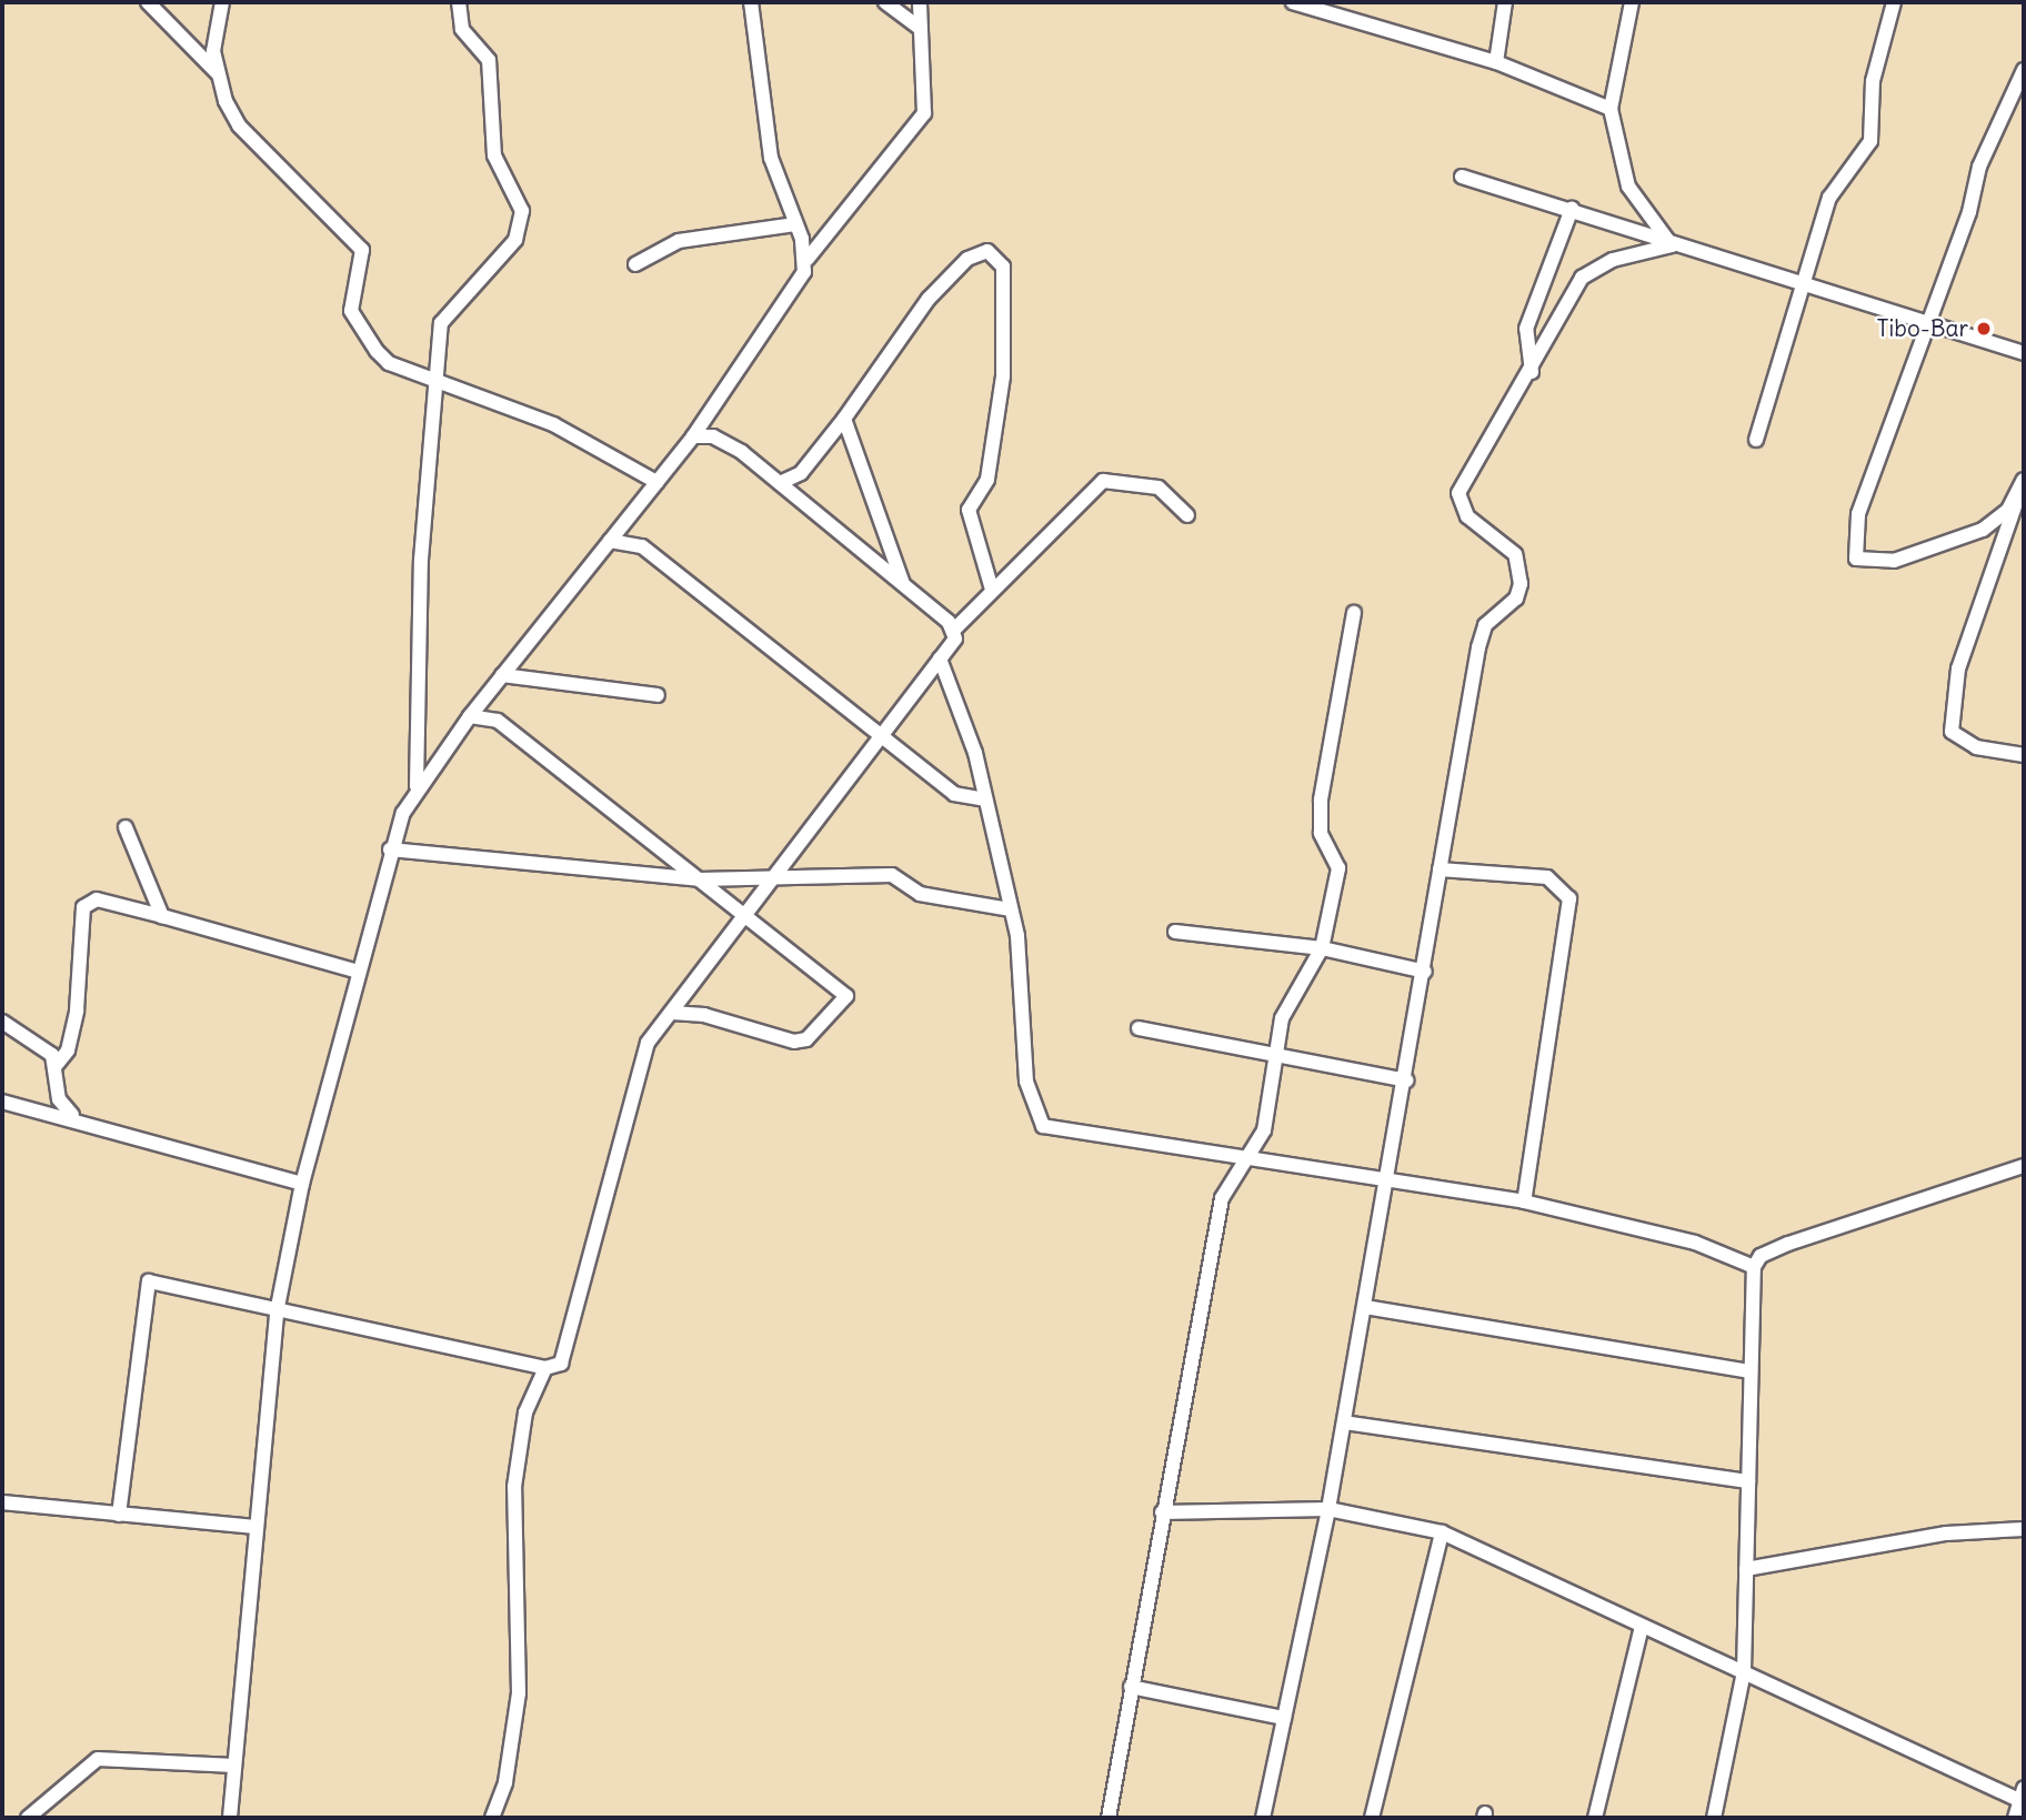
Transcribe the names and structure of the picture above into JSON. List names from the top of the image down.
{
  "places": ["Tibo-Bar"]
}
